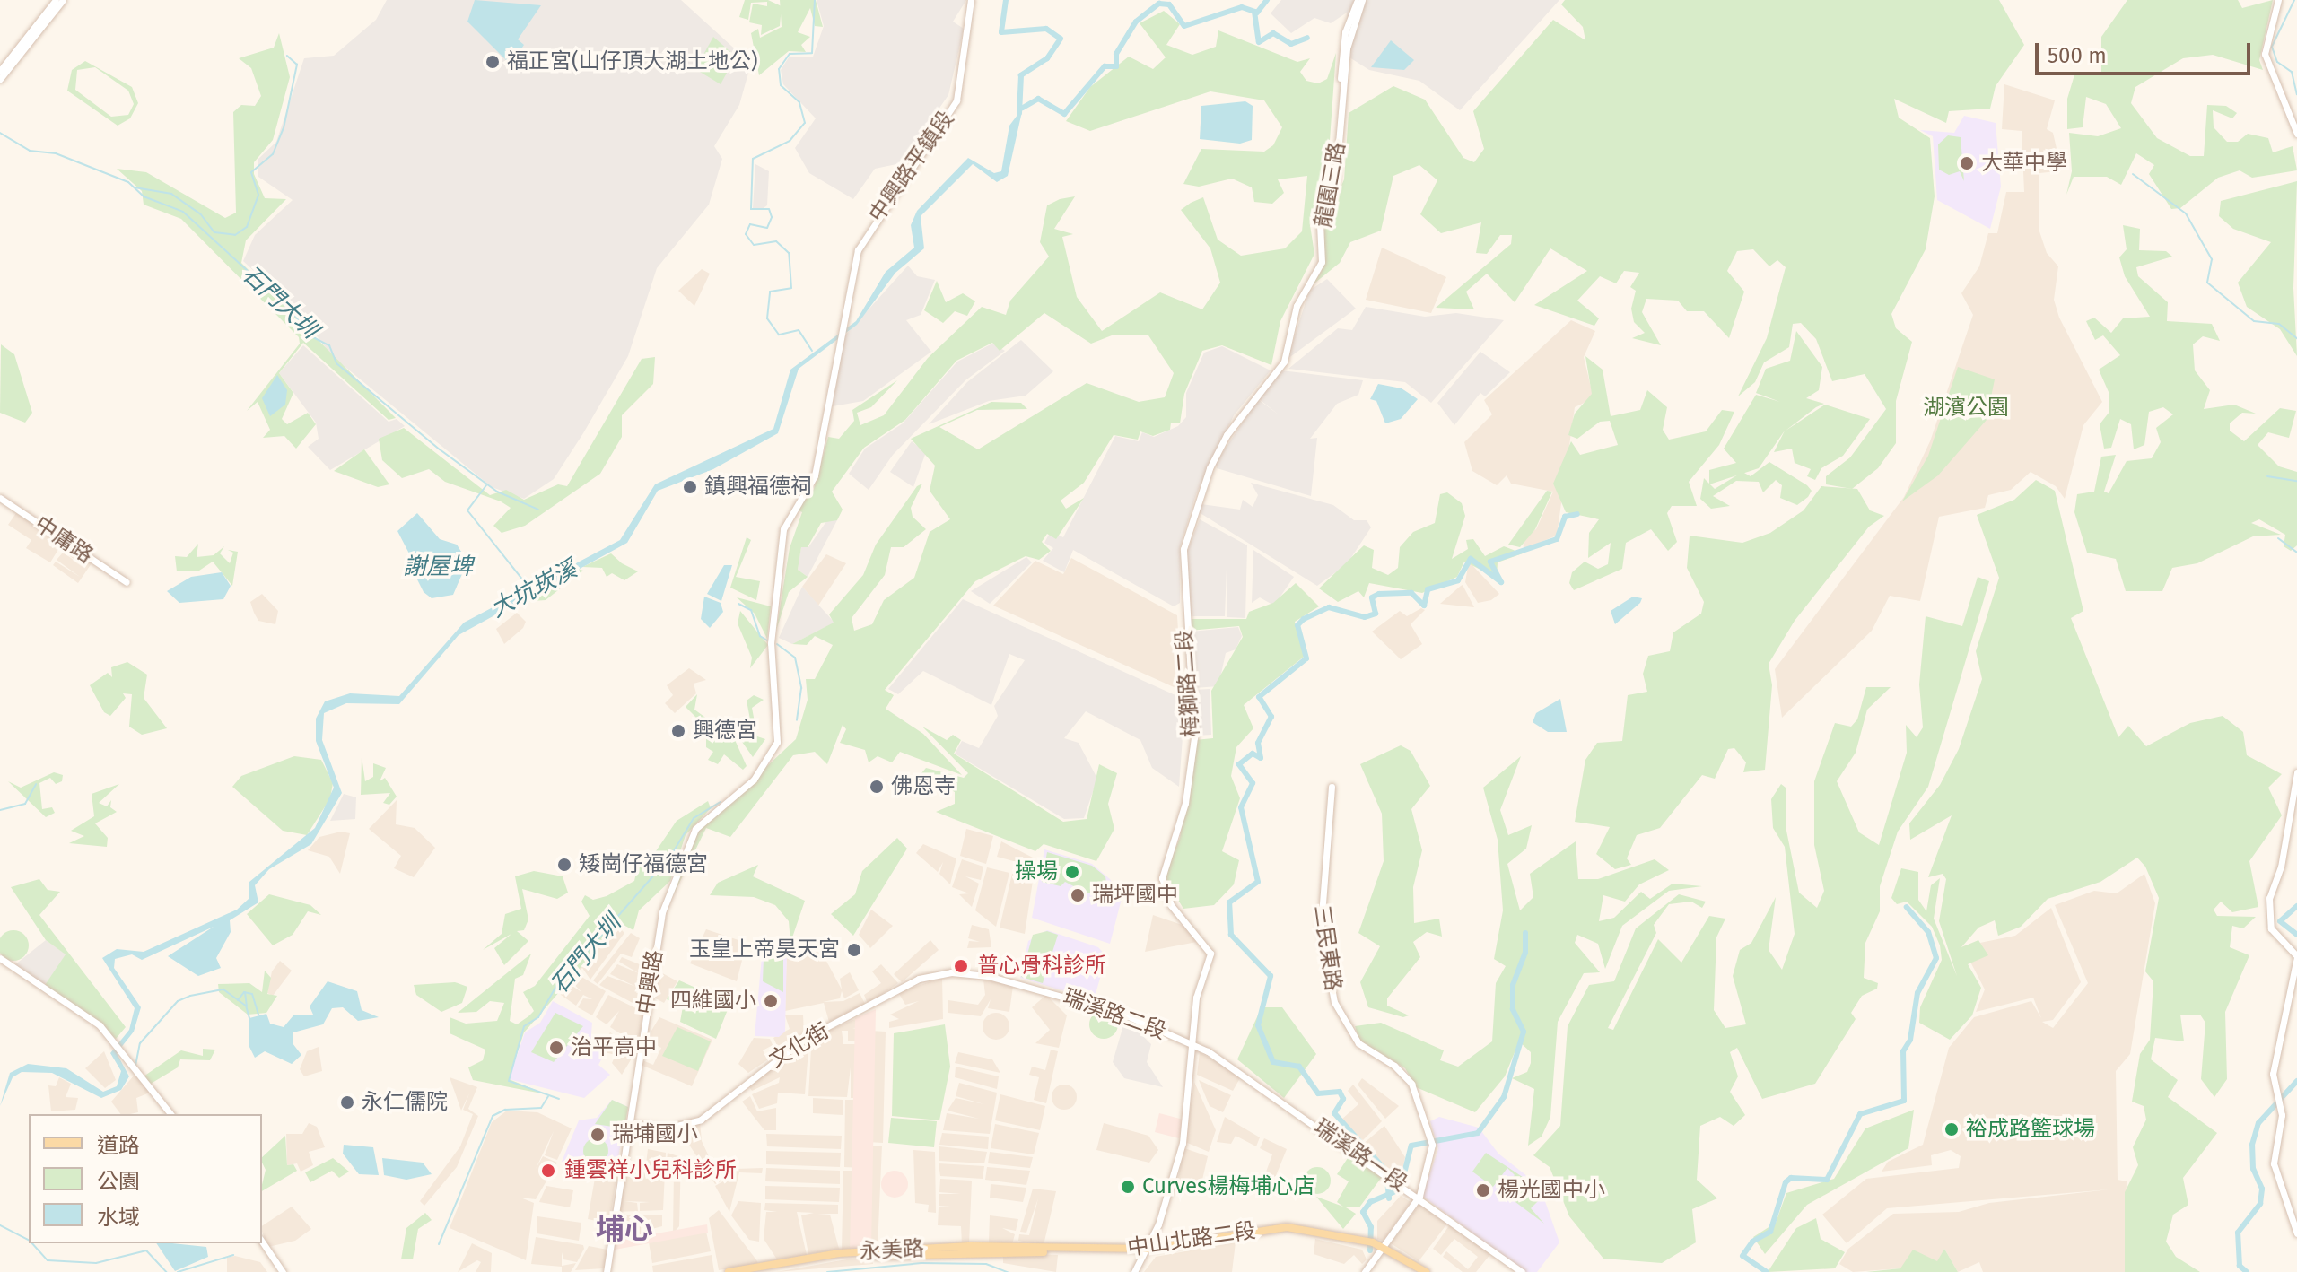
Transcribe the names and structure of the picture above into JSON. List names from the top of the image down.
{
  "streets": {
    "main road": ["中山北路二段", "永美路"],
    "street": [
      "中興路平鎮段",
      "龍園三路",
      "中庸路",
      "梅獅路二段",
      "三民東路",
      "中興路",
      "瑞溪路二段",
      "文化街",
      "瑞溪路一段"
    ]
  },
  "crossings": [
    ["中興路平鎮段", "中興路"],
    ["龍園三路", "梅獅路二段"],
    ["梅獅路二段", "瑞溪路二段"],
    ["梅獅路二段", "瑞溪路一段"],
    ["梅獅路二段", "中山北路二段"],
    ["三民東路", "瑞溪路一段"],
    ["中興路", "文化街"],
    ["瑞溪路二段", "文化街"],
    ["瑞溪路二段", "瑞溪路一段"],
    ["中山北路二段", "永美路"]
  ],
  "districts": ["埔心"],
  "water": ["石門大圳", "謝屋埤", "大坑崁溪"],
  "parks": ["湖濱公園"],
  "places": [
    "福正宮(山仔頂大湖土地公)",
    "大華中學",
    "鎮興福德祠",
    "興德宮",
    "佛恩寺",
    "矮崗仔福德宮",
    "操場",
    "瑞坪國中",
    "玉皇上帝昊天宮",
    "普心骨科診所",
    "四維國小",
    "治平高中",
    "永仁儒院",
    "裕成路籃球場",
    "瑞埔國小",
    "鍾雲祥小兒科診所",
    "Curves楊梅埔心店",
    "楊光國中小"
  ],
  "legend": ["道路", "公園", "水域"],
  "scale_bar": "500 m"
}
